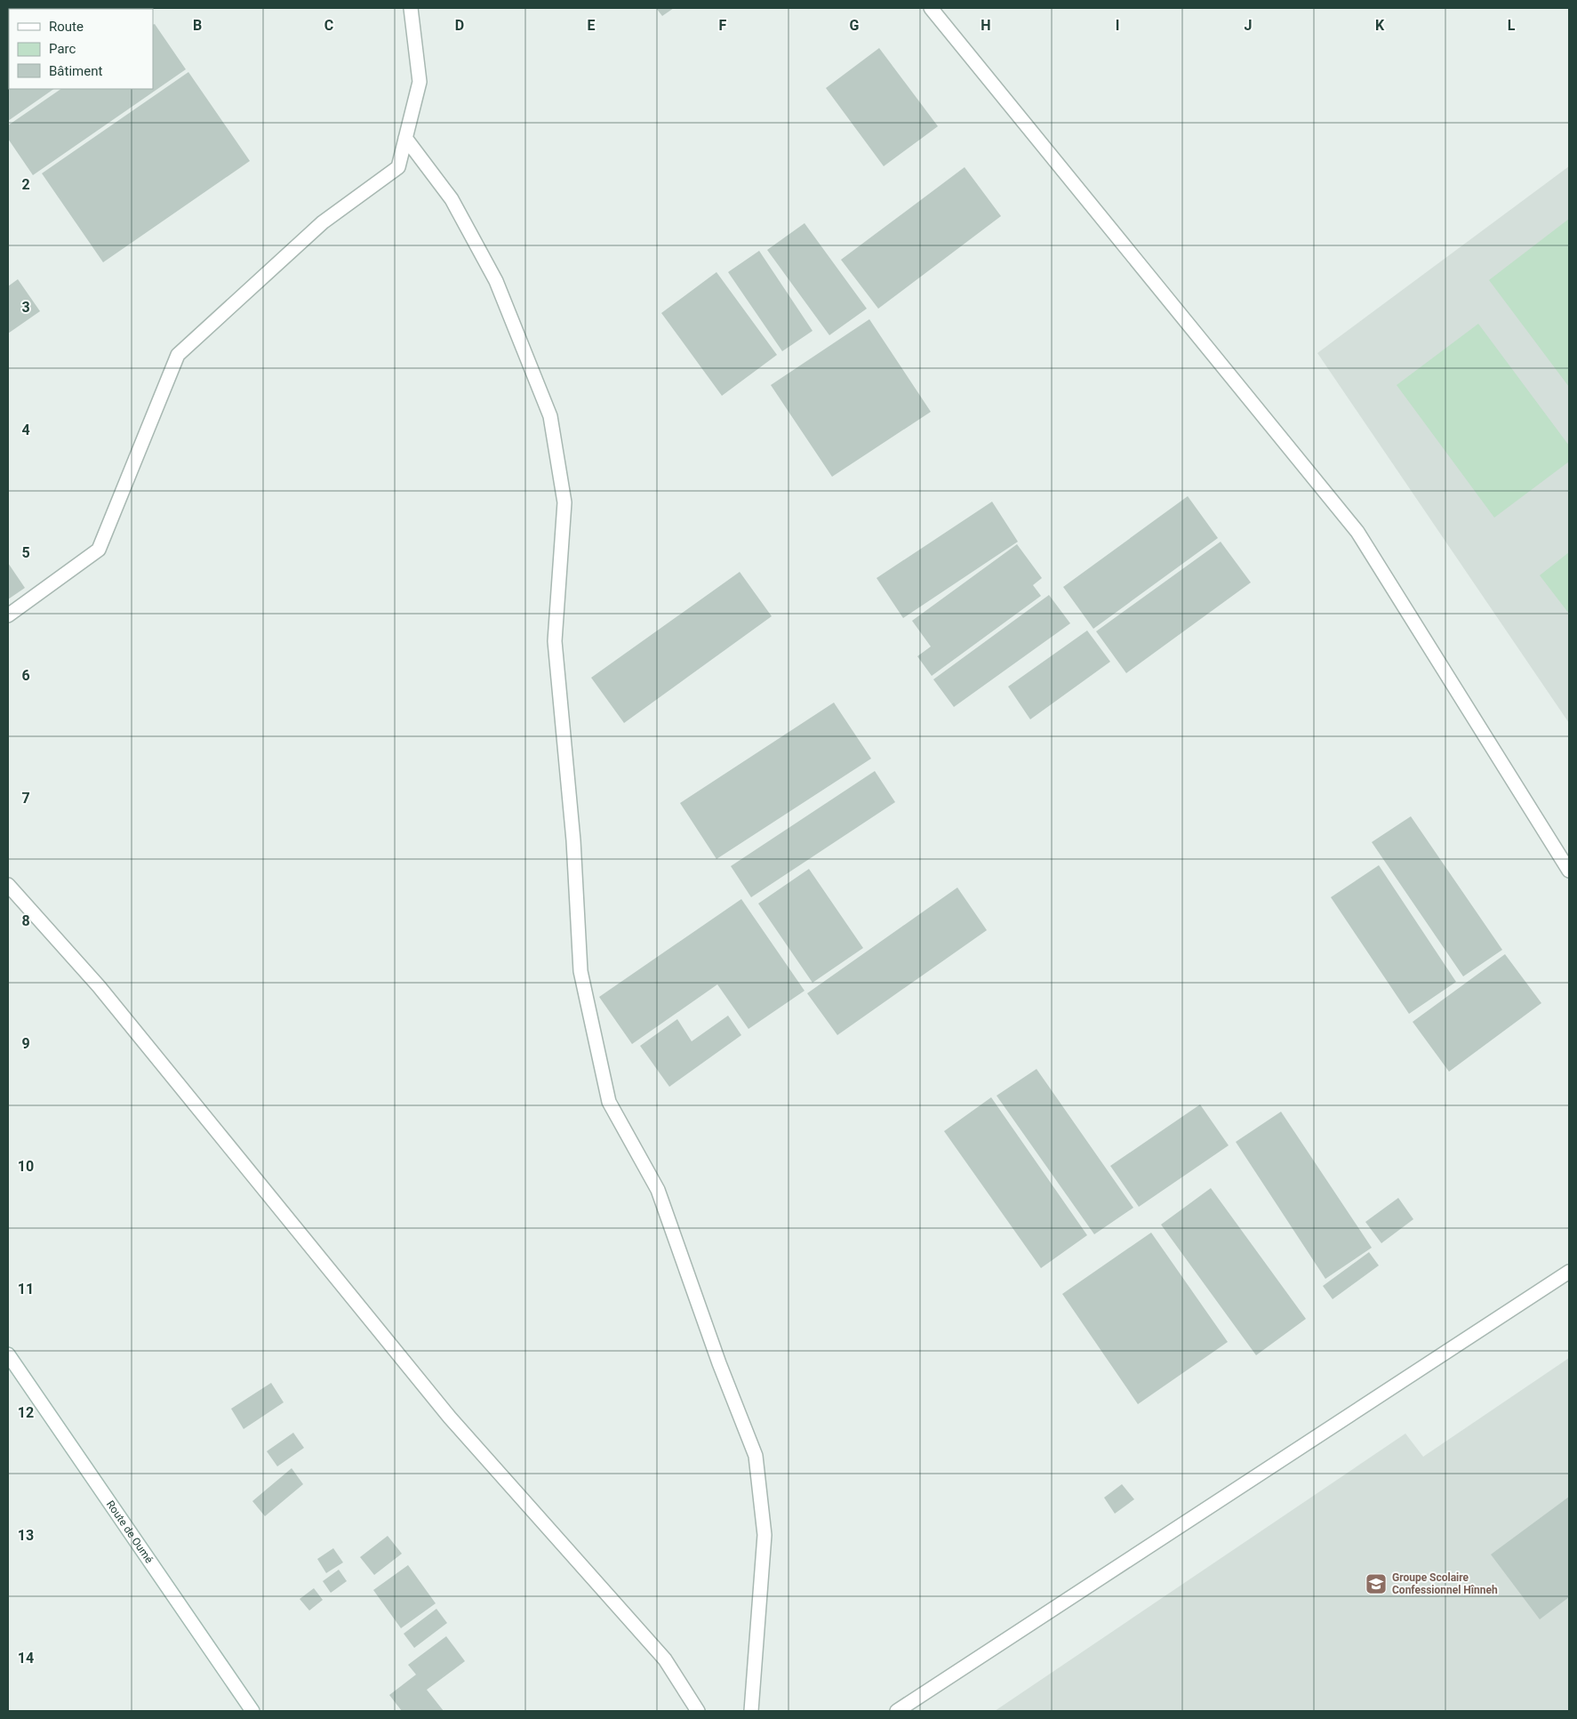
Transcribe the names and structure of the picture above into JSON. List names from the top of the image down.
{
  "streets": {
    "street": ["Route de Oumé"]
  },
  "places": {
    "school or university": ["Groupe Scolaire Confessionnel Hînneh"]
  },
  "legend": ["Route", "Parc", "Bâtiment"],
  "grid": {
    "columns": [
      "B",
      "C",
      "D",
      "E",
      "F",
      "G",
      "H",
      "I",
      "J",
      "K",
      "L"
    ],
    "rows": [
      "2",
      "3",
      "4",
      "5",
      "6",
      "7",
      "8",
      "9",
      "10",
      "11",
      "12",
      "13",
      "14"
    ]
  }
}
